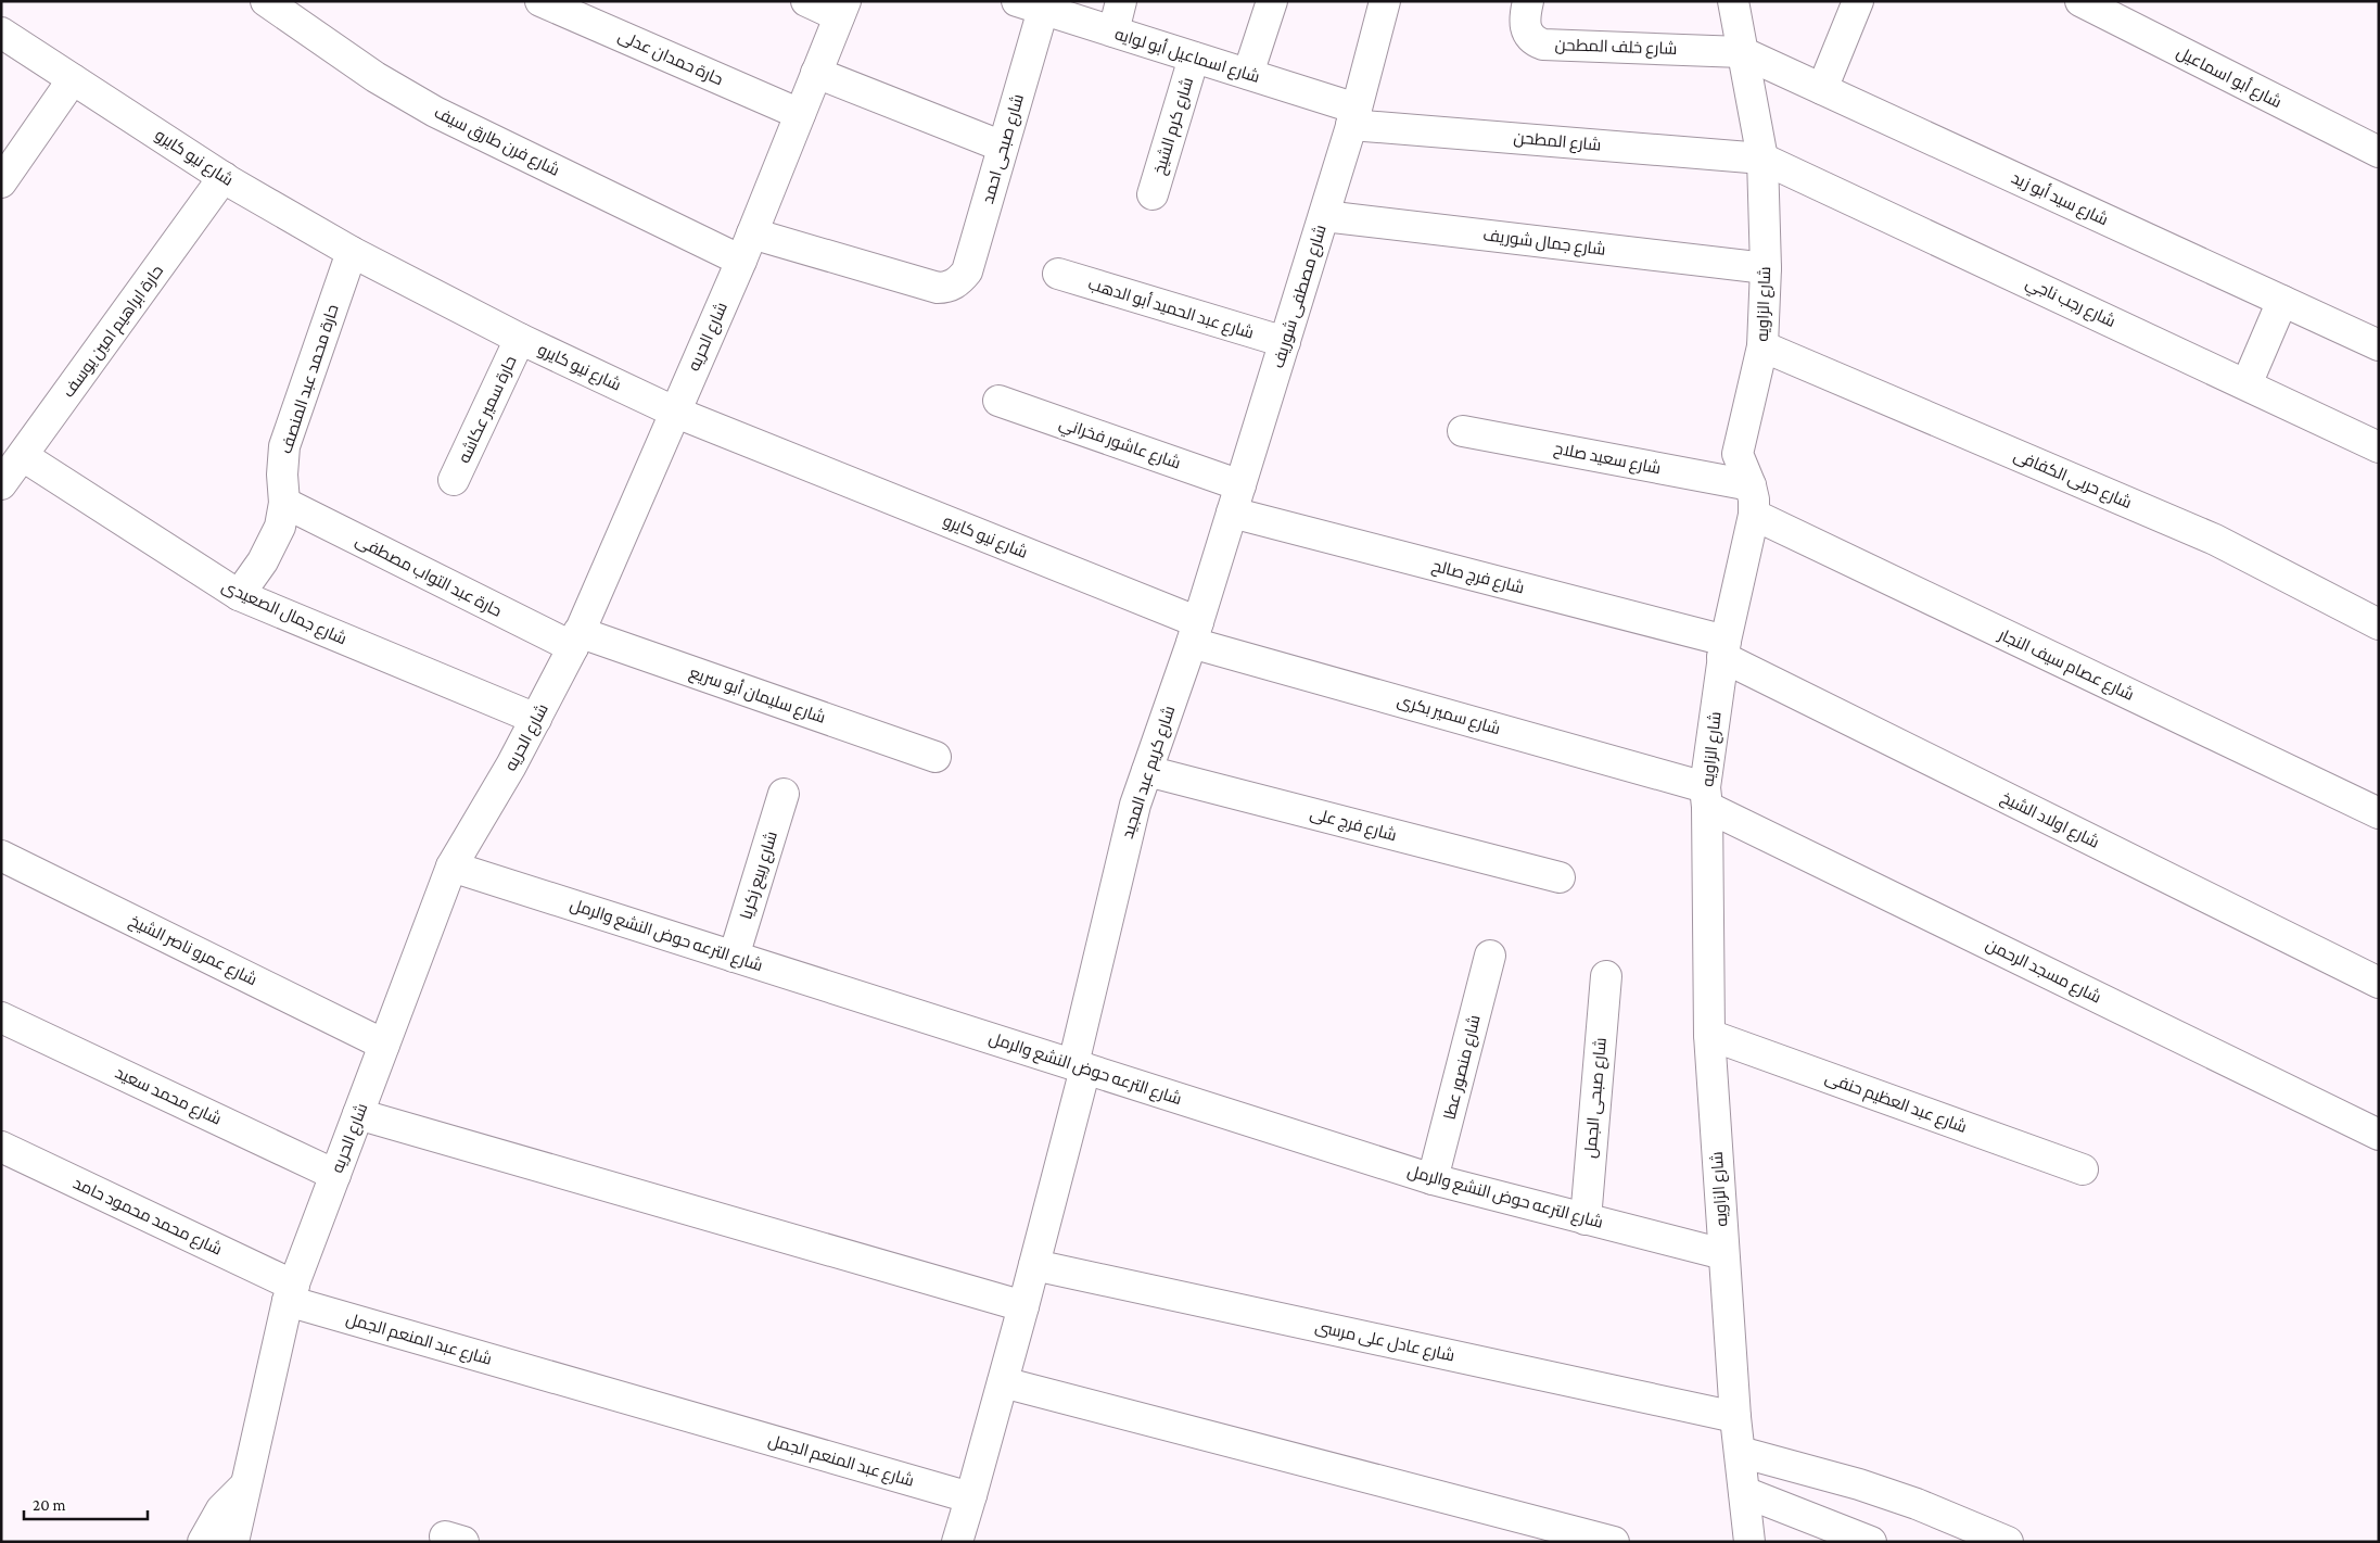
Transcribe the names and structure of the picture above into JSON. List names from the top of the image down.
{
  "streets": {
    "street": [
      "شارع خلف المطحن",
      "شارع اسماعيل أبو لوايه",
      "حارة حمدان عدلى",
      "شارع أبو اسماعيل",
      "شارع كرم الشيخ",
      "شارع فرن طارق سيف",
      "شارع المطحن",
      "شارع صبحى احمد",
      "شارع نيو كايرو",
      "شارع سيد أبو زيد",
      "شارع جمال شوريف",
      "شارع مصطفى شوريف",
      "شارع رجب ناجي",
      "شارع الزاويه",
      "شارع عبد الحميد أبو الدهب",
      "حارة ابراهيم امين يوسف",
      "شارع الحريه",
      "حارة محمد عبد المنصف",
      "حارة سمير عكاشه",
      "شارع عاشور فخراني",
      "شارع سعيد صلاح",
      "شارع حربى الكفافى",
      "حارة عبد التواب مصطفى",
      "شارع فرج صالح",
      "شارع جمال الصعيدى",
      "شارع عصام سيف النجار",
      "شارع سليمان أبو سريع",
      "شارع سمير بكرى",
      "شارع كريم عبد المجيد",
      "شارع اولاد الشيخ",
      "شارع فرج على",
      "شارع ربيع زكريا",
      "شارع الترعه حوض النشع والرمل",
      "شارع عمرو ناصر الشيخ",
      "شارع مسجد الرحمن",
      "شارع منصور عطا",
      "شارع محمد سعيد",
      "شارع صبحى الجمل",
      "شارع عبد العظيم حنفى",
      "شارع محمد محمود حامد",
      "شارع عبد المنعم الجمل",
      "شارع عادل على مرسى"
    ]
  },
  "crossings": [
    ["شارع خلف المطحن", "شارع سيد أبو زيد"],
    ["شارع خلف المطحن", "شارع الزاويه"],
    ["شارع اسماعيل أبو لوايه", "شارع كرم الشيخ"],
    ["شارع اسماعيل أبو لوايه", "شارع المطحن"],
    ["شارع اسماعيل أبو لوايه", "شارع صبحى احمد"],
    ["شارع اسماعيل أبو لوايه", "شارع مصطفى شوريف"],
    ["حارة حمدان عدلى", "شارع الحريه"],
    ["شارع فرن طارق سيف", "شارع صبحى احمد"],
    ["شارع فرن طارق سيف", "شارع الحريه"],
    ["شارع المطحن", "شارع مصطفى شوريف"],
    ["شارع المطحن", "شارع رجب ناجي"],
    ["شارع المطحن", "شارع الزاويه"],
    ["شارع نيو كايرو", "حارة ابراهيم امين يوسف"],
    ["شارع نيو كايرو", "شارع الحريه"],
    ["شارع نيو كايرو", "حارة محمد عبد المنصف"],
    ["شارع نيو كايرو", "حارة سمير عكاشه"],
    ["شارع نيو كايرو", "شارع سمير بكرى"],
    ["شارع نيو كايرو", "شارع كريم عبد المجيد"],
    ["شارع سيد أبو زيد", "شارع الزاويه"],
    ["شارع جمال شوريف", "شارع مصطفى شوريف"],
    ["شارع جمال شوريف", "شارع الزاويه"],
    ["شارع مصطفى شوريف", "شارع عبد الحميد أبو الدهب"],
    ["شارع مصطفى شوريف", "شارع عاشور فخراني"],
    ["شارع مصطفى شوريف", "شارع كريم عبد المجيد"],
    ["شارع رجب ناجي", "شارع الزاويه"],
    ["شارع الزاويه", "شارع سعيد صلاح"],
    ["شارع الزاويه", "شارع حربى الكفافى"],
    ["شارع الزاويه", "شارع فرج صالح"],
    ["شارع الزاويه", "شارع عصام سيف النجار"],
    ["شارع الزاويه", "شارع سمير بكرى"],
    ["شارع الزاويه", "شارع اولاد الشيخ"],
    ["شارع الزاويه", "شارع الترعه حوض النشع والرمل"],
    ["شارع الزاويه", "شارع مسجد الرحمن"],
    ["شارع الزاويه", "شارع عبد العظيم حنفى"],
    ["شارع الزاويه", "شارع عادل على مرسى"],
    ["حارة ابراهيم امين يوسف", "شارع جمال الصعيدى"],
    ["شارع الحريه", "حارة عبد التواب مصطفى"],
    ["شارع الحريه", "شارع جمال الصعيدى"],
    ["شارع الحريه", "شارع سليمان أبو سريع"],
    ["شارع الحريه", "شارع الترعه حوض النشع والرمل"],
    ["شارع الحريه", "شارع عمرو ناصر الشيخ"],
    ["شارع الحريه", "شارع محمد سعيد"],
    ["شارع الحريه", "شارع محمد محمود حامد"],
    ["شارع الحريه", "شارع عبد المنعم الجمل"],
    ["حارة محمد عبد المنصف", "حارة عبد التواب مصطفى"],
    ["حارة محمد عبد المنصف", "شارع جمال الصعيدى"],
    ["شارع عاشور فخراني", "شارع كريم عبد المجيد"],
    ["حارة عبد التواب مصطفى", "شارع سليمان أبو سريع"],
    ["شارع فرج صالح", "شارع كريم عبد المجيد"],
    ["شارع فرج صالح", "شارع اولاد الشيخ"],
    ["شارع سمير بكرى", "شارع كريم عبد المجيد"],
    ["شارع سمير بكرى", "شارع مسجد الرحمن"],
    ["شارع كريم عبد المجيد", "شارع فرج على"],
    ["شارع كريم عبد المجيد", "شارع الترعه حوض النشع والرمل"],
    ["شارع ربيع زكريا", "شارع الترعه حوض النشع والرمل"],
    ["شارع الترعه حوض النشع والرمل", "شارع منصور عطا"],
    ["شارع الترعه حوض النشع والرمل", "شارع صبحى الجمل"],
    ["شارع محمد محمود حامد", "شارع عبد المنعم الجمل"]
  ],
  "scale_bar": "20 m"
}
